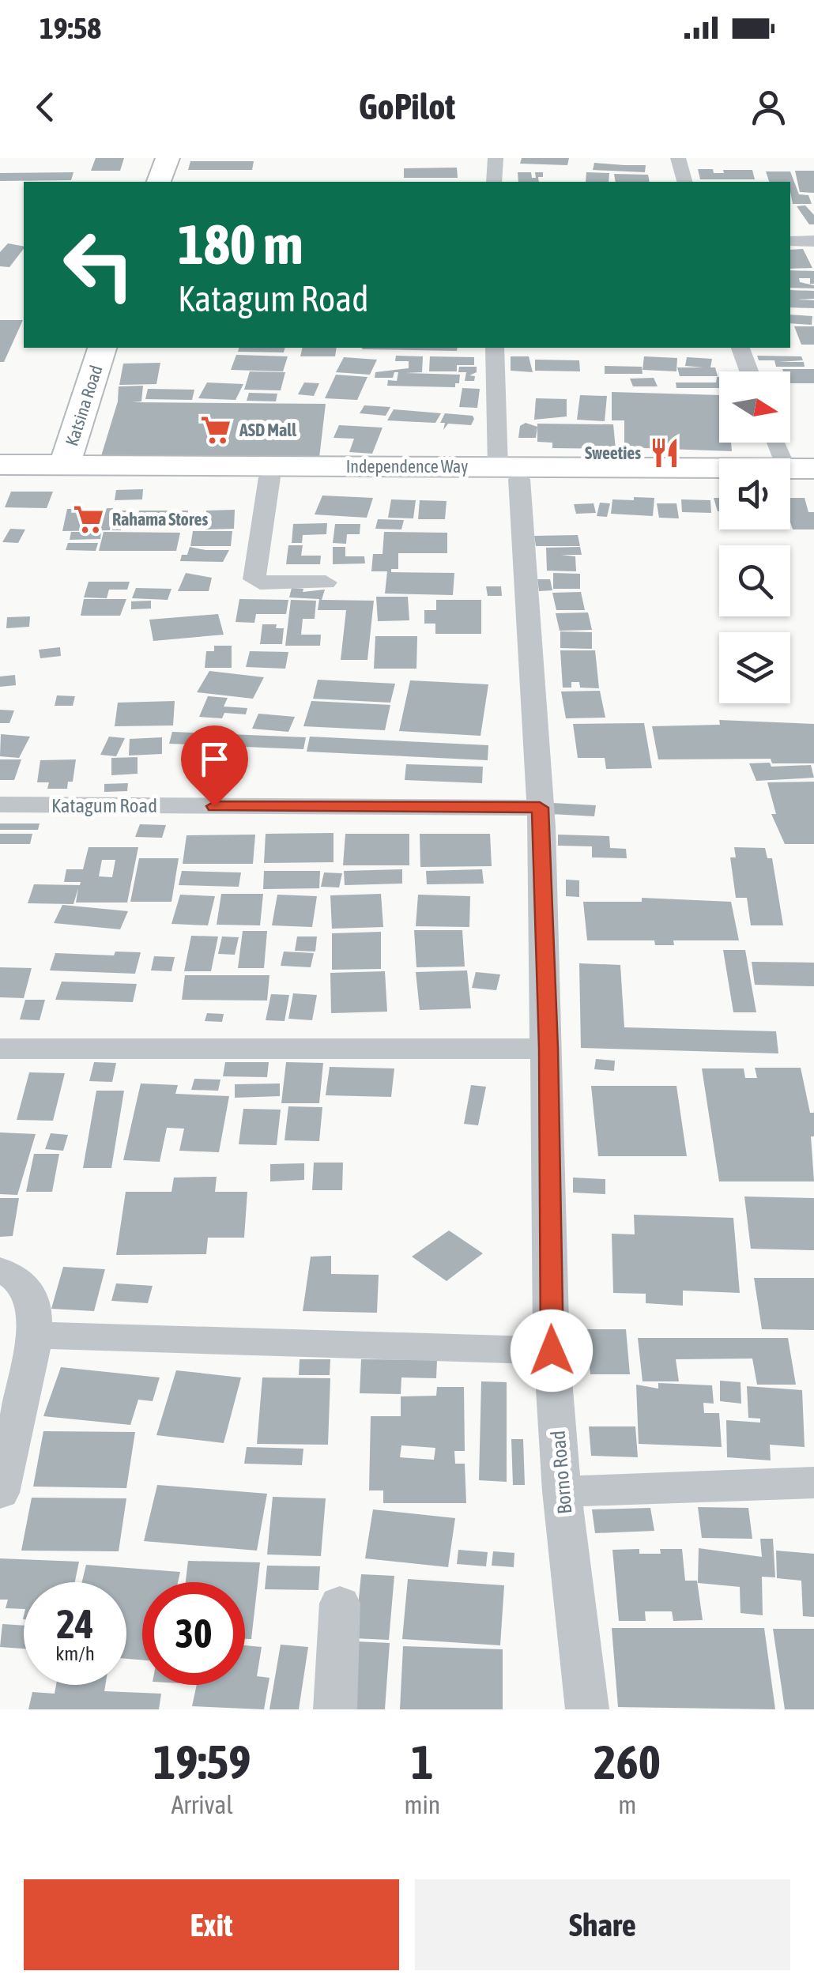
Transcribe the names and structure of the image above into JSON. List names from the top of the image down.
{
  "streets": {
    "main road": ["Katsina Road", "Independence Way"],
    "street": ["Katagum Road", "Borno Road"]
  },
  "crossings": [
    ["Katsina Road", "Independence Way"],
    ["Independence Way", "Borno Road"],
    ["Katagum Road", "Borno Road"]
  ],
  "places": {
    "supermarket": ["ASD Mall", "Rahama Stores"],
    "restaurant": ["Sweeties"]
  },
  "north": "right",
  "page": {
    "status": "19:58",
    "header": "GoPilot",
    "turn": ["180 m", "Katagum Road"],
    "speed": "24 km/h",
    "limit": "30",
    "eta": [
      "19:59",
      "Arrival",
      "1",
      "min",
      "260",
      "m"
    ],
    "buttons": ["Exit", "Share"]
  }
}
